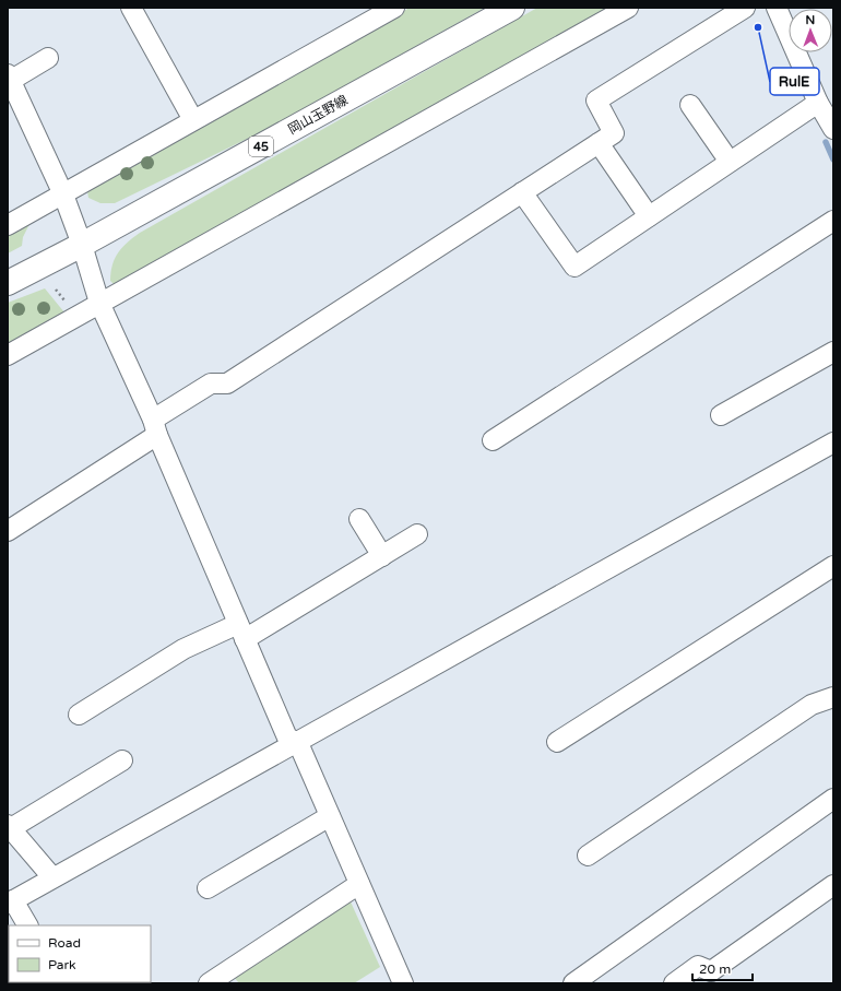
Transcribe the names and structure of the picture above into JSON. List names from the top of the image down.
{
  "streets": {
    "main road": ["岡山玉野線", "45"]
  },
  "places": ["RulE"],
  "legend": ["Road", "Park"],
  "scale_bar": "20 m",
  "north": "top"
}
